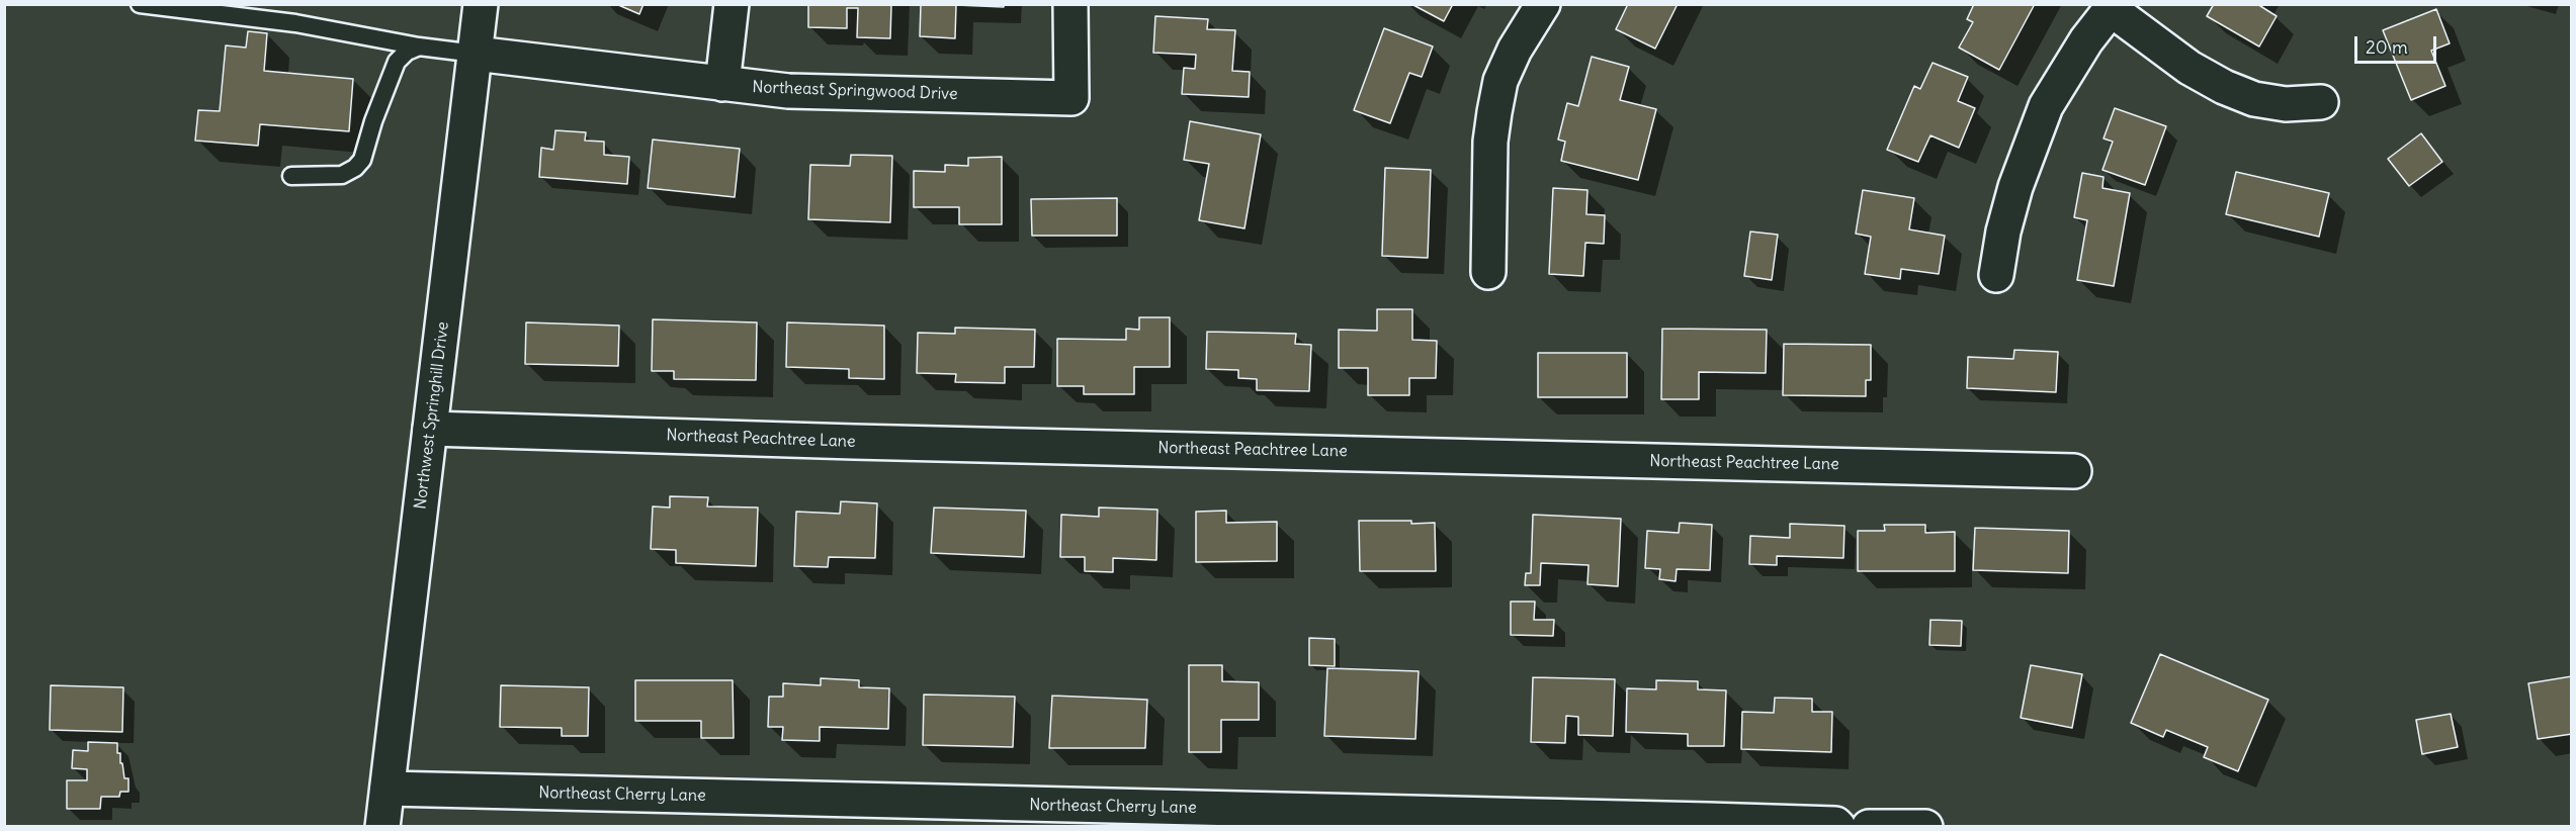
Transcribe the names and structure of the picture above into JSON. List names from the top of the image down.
{
  "streets": {
    "street": [
      "Northeast Springwood Drive",
      "Northwest Springhill Drive",
      "Northeast Peachtree Lane",
      "Northeast Cherry Lane"
    ]
  },
  "crossings": [
    ["Northeast Springwood Drive", "Northwest Springhill Drive"],
    ["Northwest Springhill Drive", "Northeast Peachtree Lane"],
    ["Northwest Springhill Drive", "Northeast Cherry Lane"]
  ],
  "scale_bar": "20 m"
}
